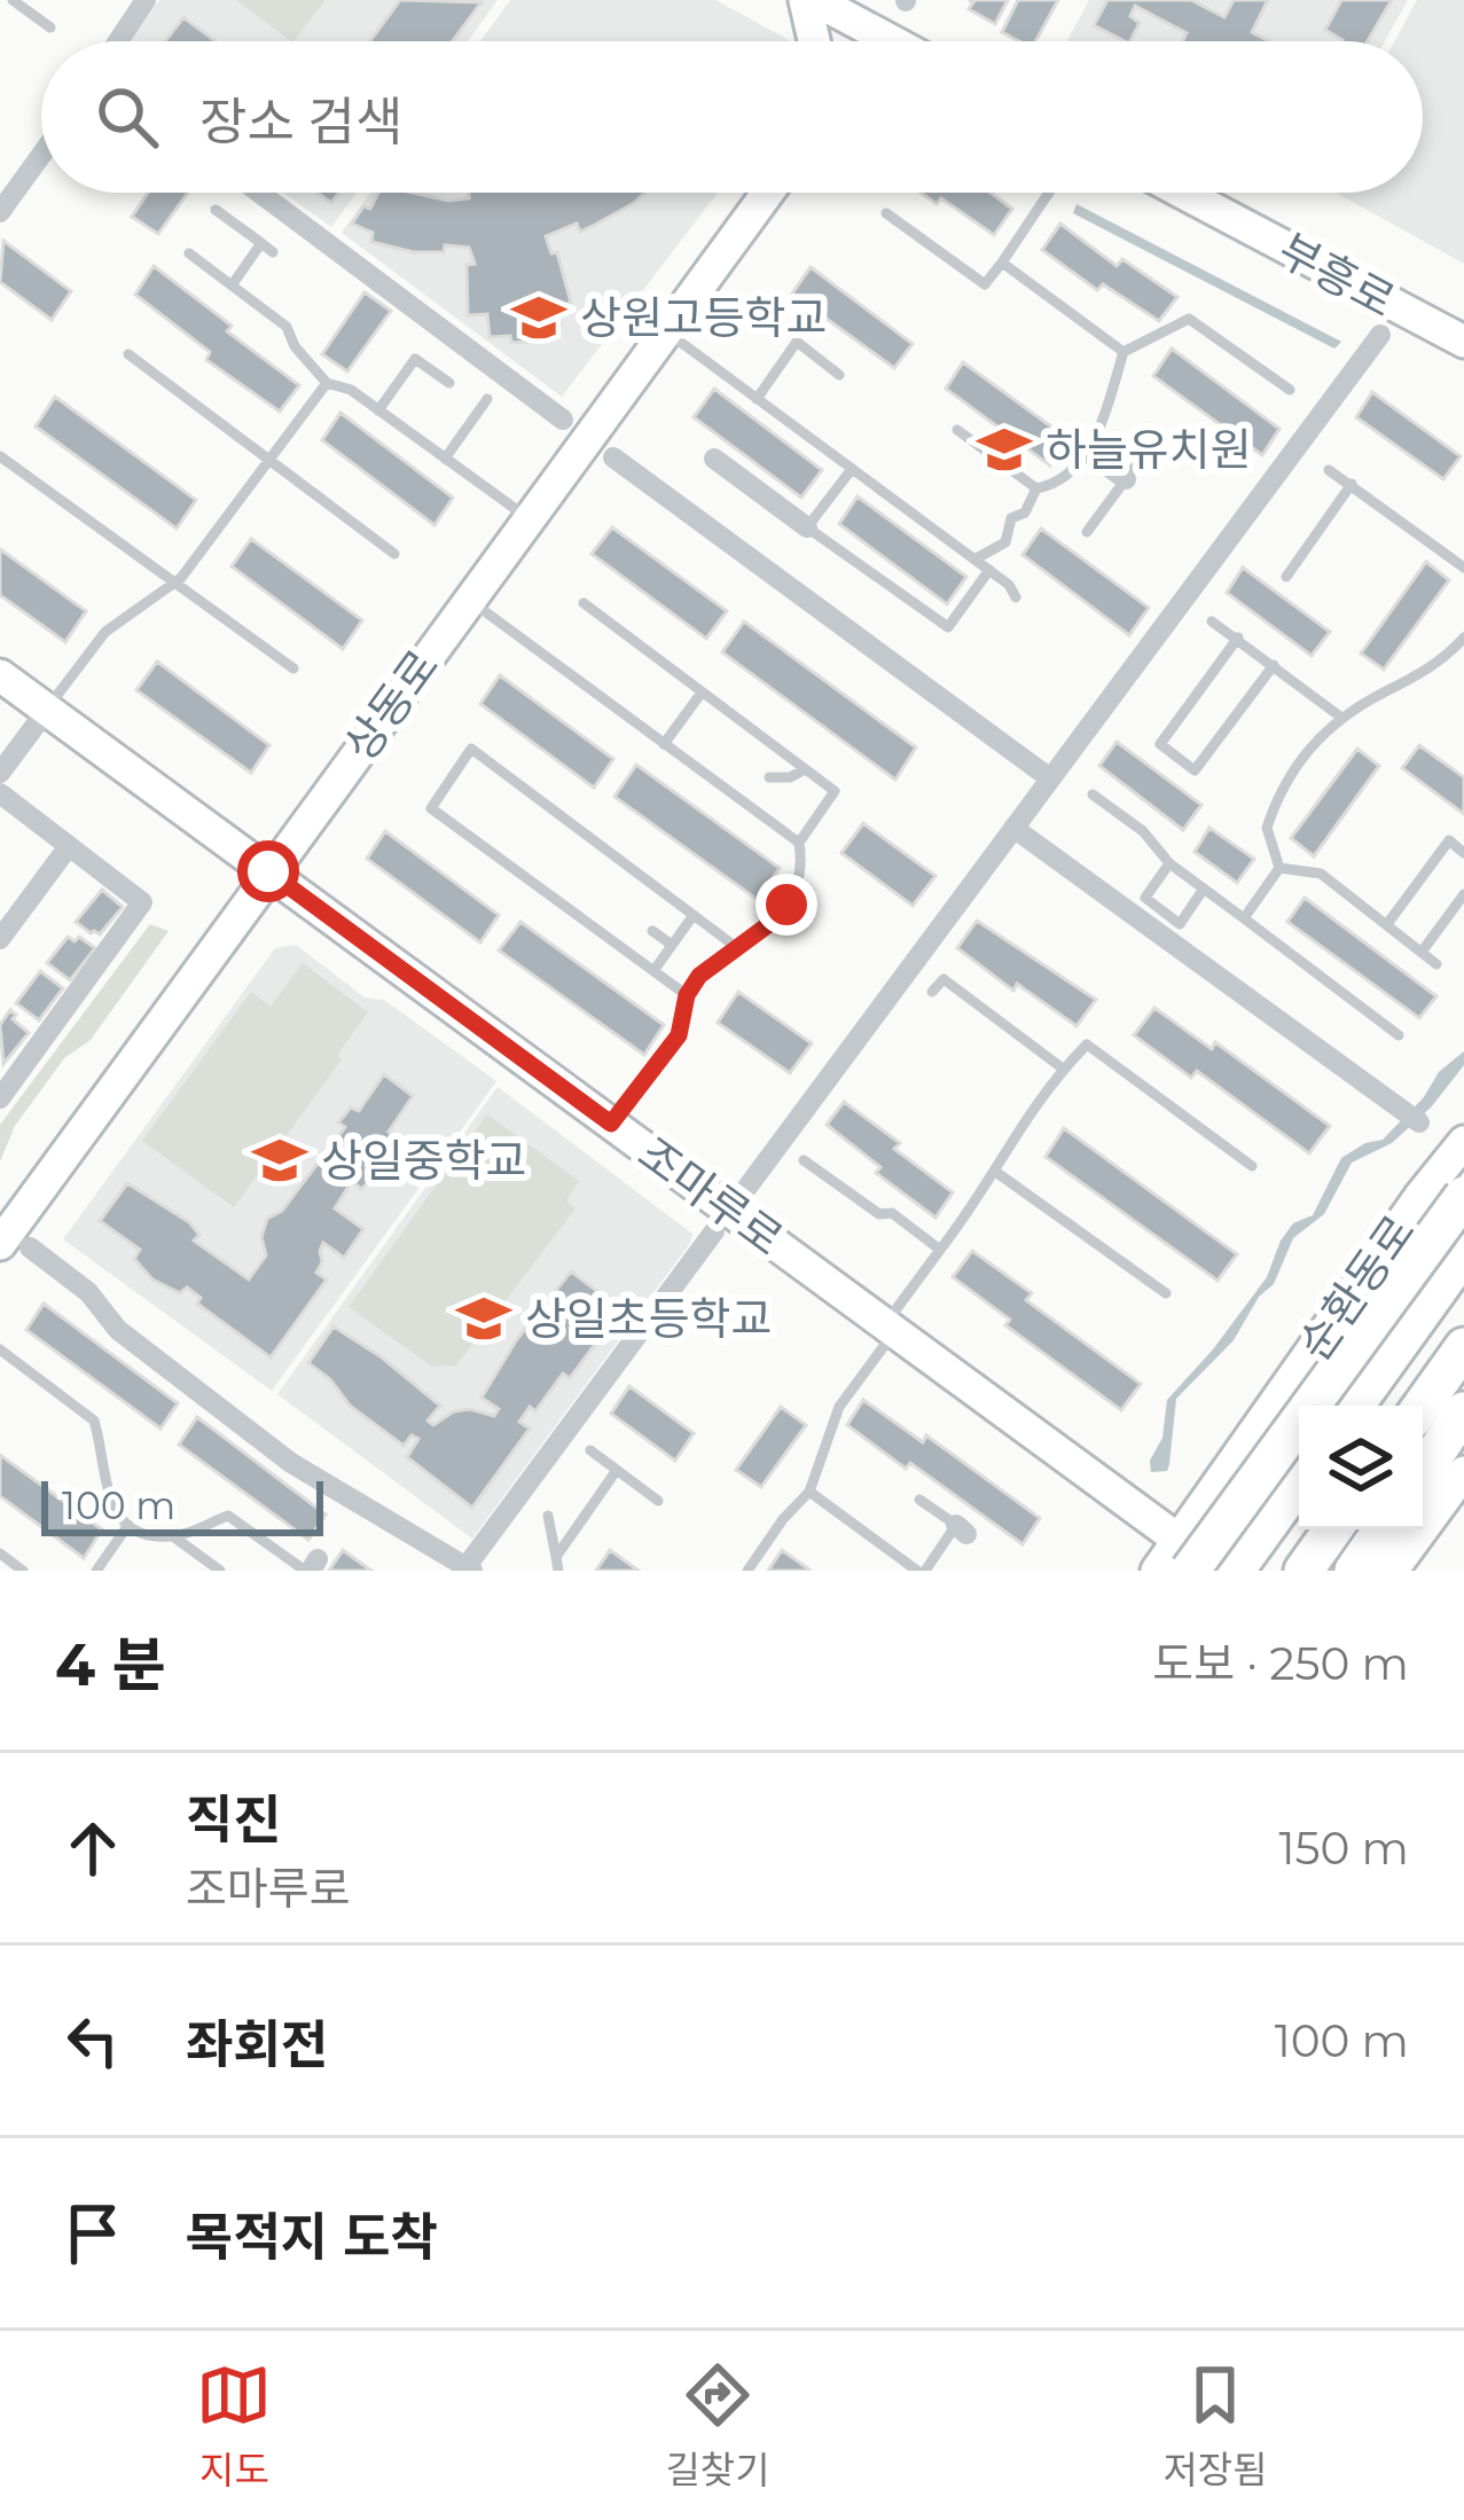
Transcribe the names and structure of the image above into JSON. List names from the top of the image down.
{
  "streets": {
    "street": [
      "부흥로",
      "상동로",
      "조마루로",
      "순환동로"
    ]
  },
  "crossings": [
    ["상동로", "조마루로"],
    ["조마루로", "순환동로"]
  ],
  "places": {
    "school or university": [
      "상원고등학교",
      "하늘유치원",
      "상일중학교",
      "상일초등학교"
    ]
  },
  "scale_bar": "100 m",
  "page": {
    "search": "장소 검색",
    "scale": "100 m",
    "heading": ["4 분", "도보 · 250 m"],
    "list": [
      ["직진", "조마루로", "150 m"],
      ["좌회전", "100 m"],
      "목적지 도착"
    ],
    "nav": ["지도", "길찾기", "저장됨"]
  }
}
